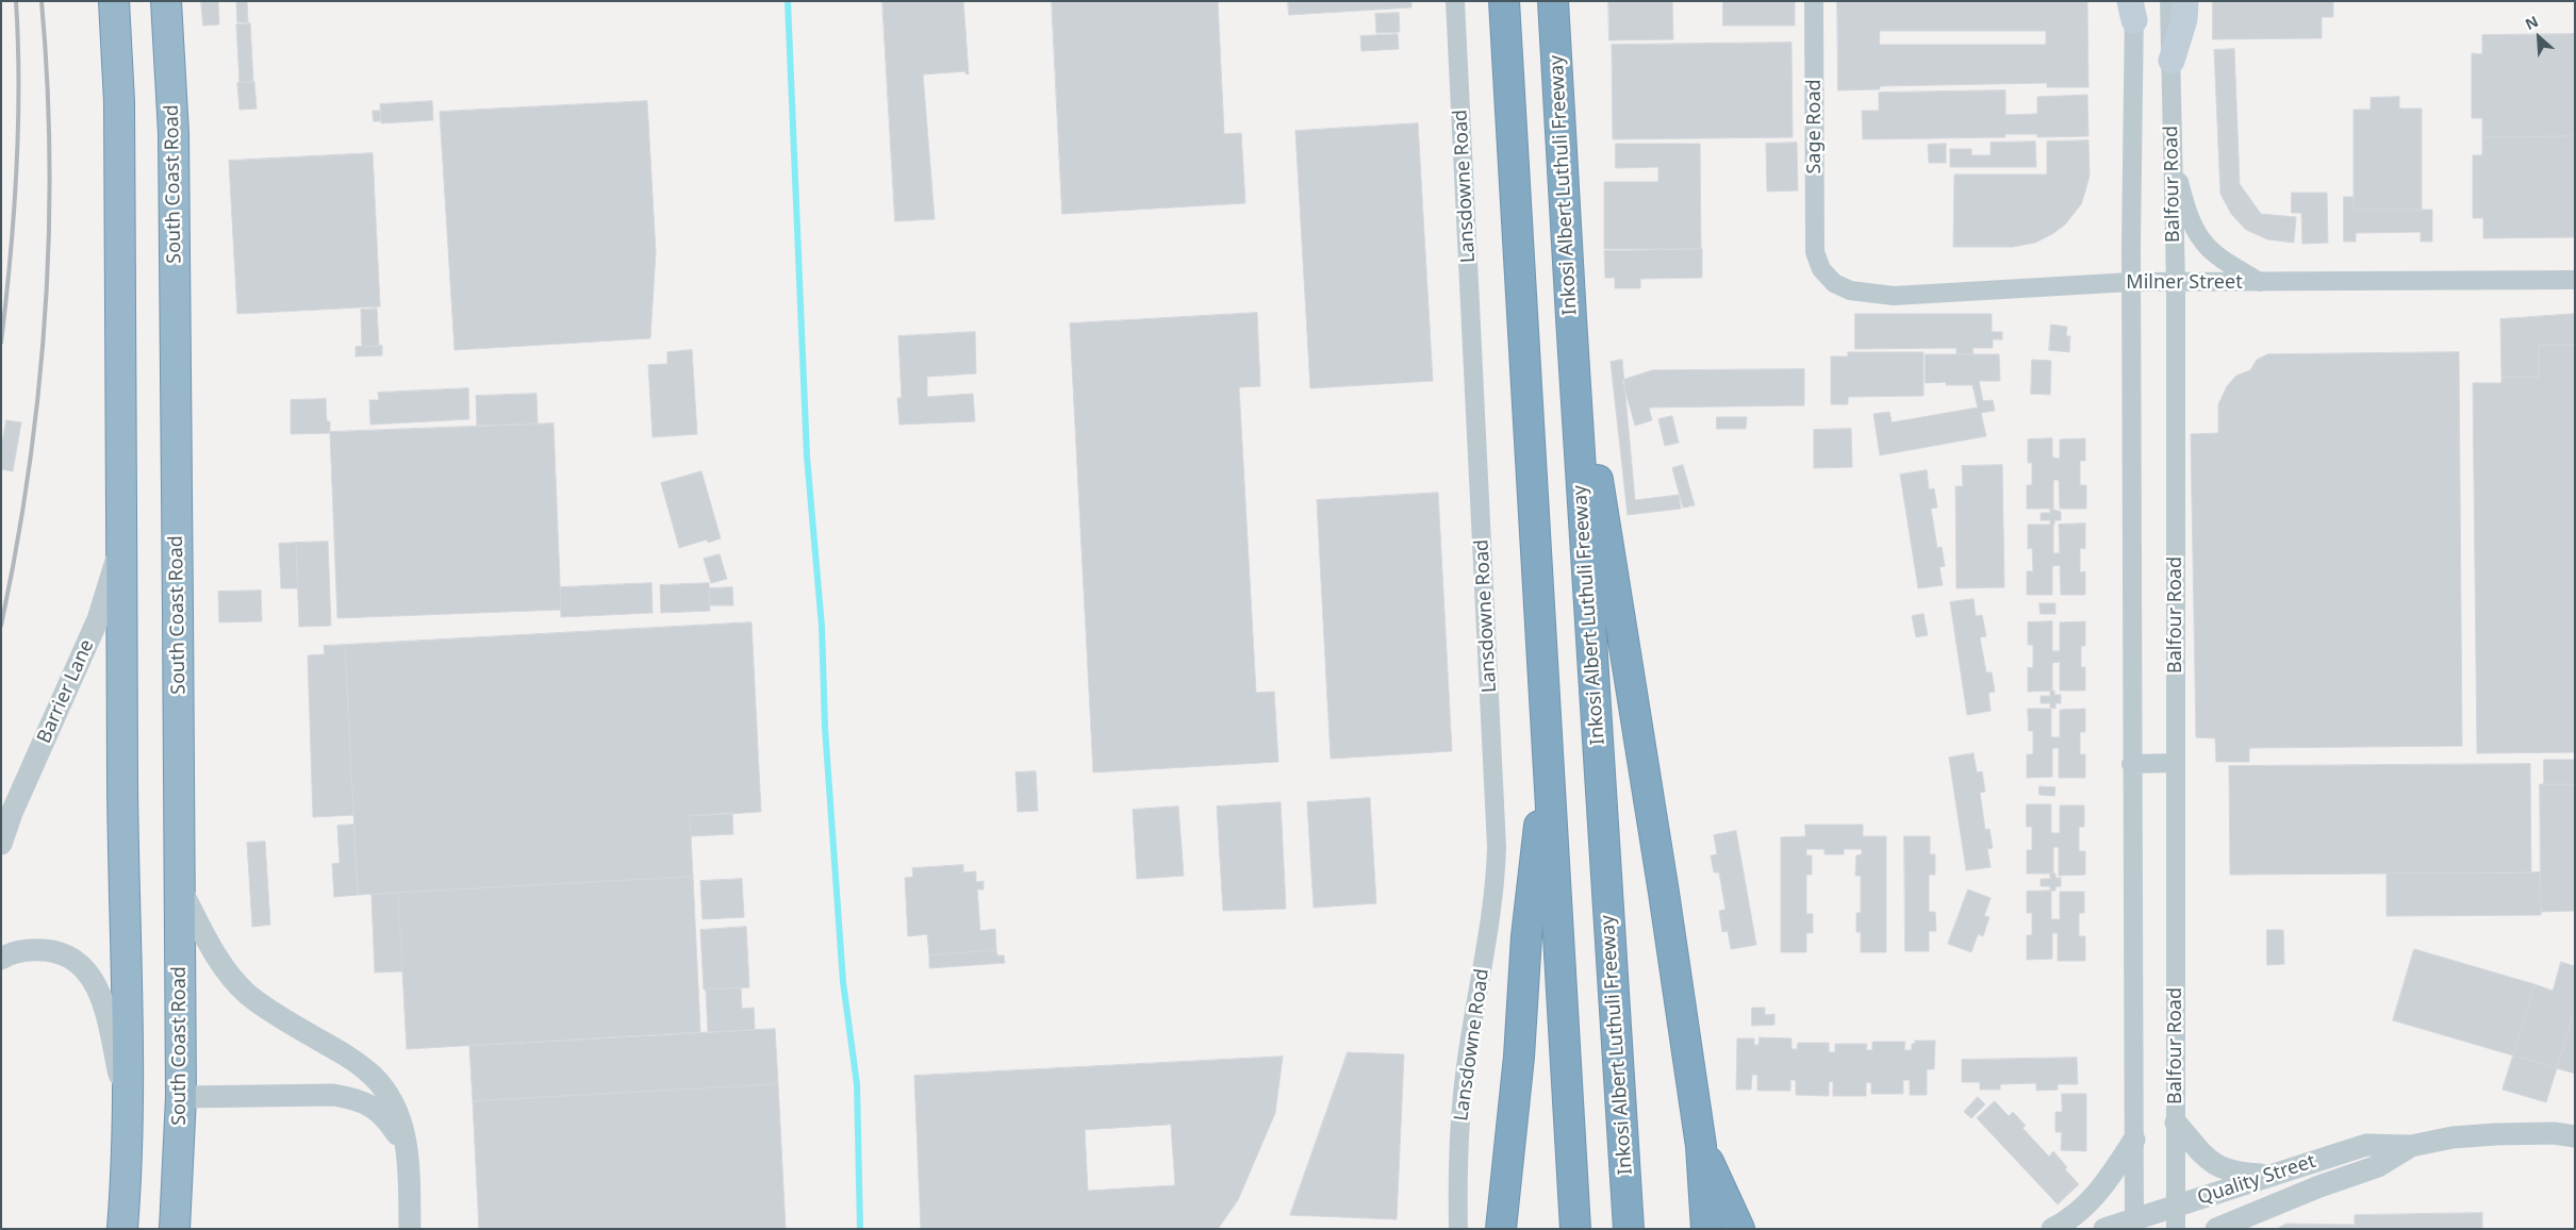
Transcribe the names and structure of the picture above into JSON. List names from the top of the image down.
{
  "streets": {
    "highway": ["South Coast Road", "Inkosi Albert Luthuli Freeway"],
    "street": [
      "Sage Road",
      "Balfour Road",
      "Lansdowne Road",
      "Milner Street",
      "Barrier Lane",
      "Quality Street"
    ]
  },
  "crossings": [
    ["Sage Road", "Milner Street"],
    ["Balfour Road", "Milner Street"],
    ["Balfour Road", "Quality Street"]
  ],
  "north": "top left"
}
